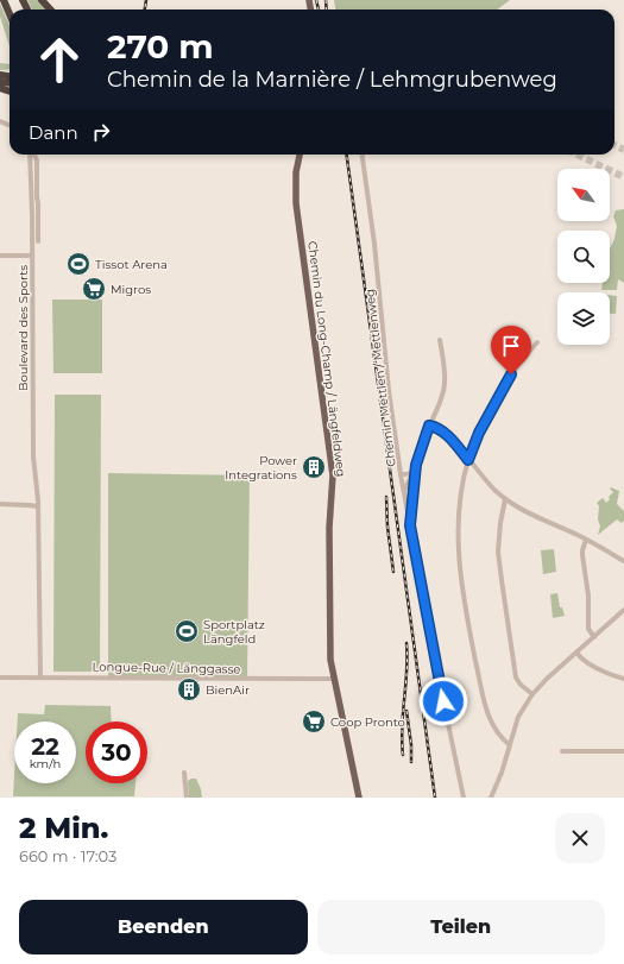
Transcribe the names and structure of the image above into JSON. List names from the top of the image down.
{
  "streets": {
    "main road": ["Chemin du Long-Champ / Längfeldweg"],
    "street": ["Boulevard des Sports", "Chemin Mettlen / Mettlenweg", "Longue-Rue / Länggasse"]
  },
  "crossings": [
    ["Boulevard des Sports", "Longue-Rue / Länggasse"],
    ["Chemin du Long-Champ / Längfeldweg", "Longue-Rue / Länggasse"]
  ],
  "places": {
    "sports": ["Tissot Arena", "Sportplatz Längfeld"],
    "supermarket": ["Migros", "Coop Pronto"],
    "building": ["Power Integrations", "BienAir"]
  },
  "north": "top left",
  "page": {
    "turn": ["270 m", "Chemin de la Marnière / Lehmgrubenweg"],
    "then": "Dann",
    "speed": "22 km/h",
    "limit": "30",
    "heading": ["2 Min.", "660 m · 17:03"],
    "buttons": ["Beenden", "Teilen"]
  }
}
